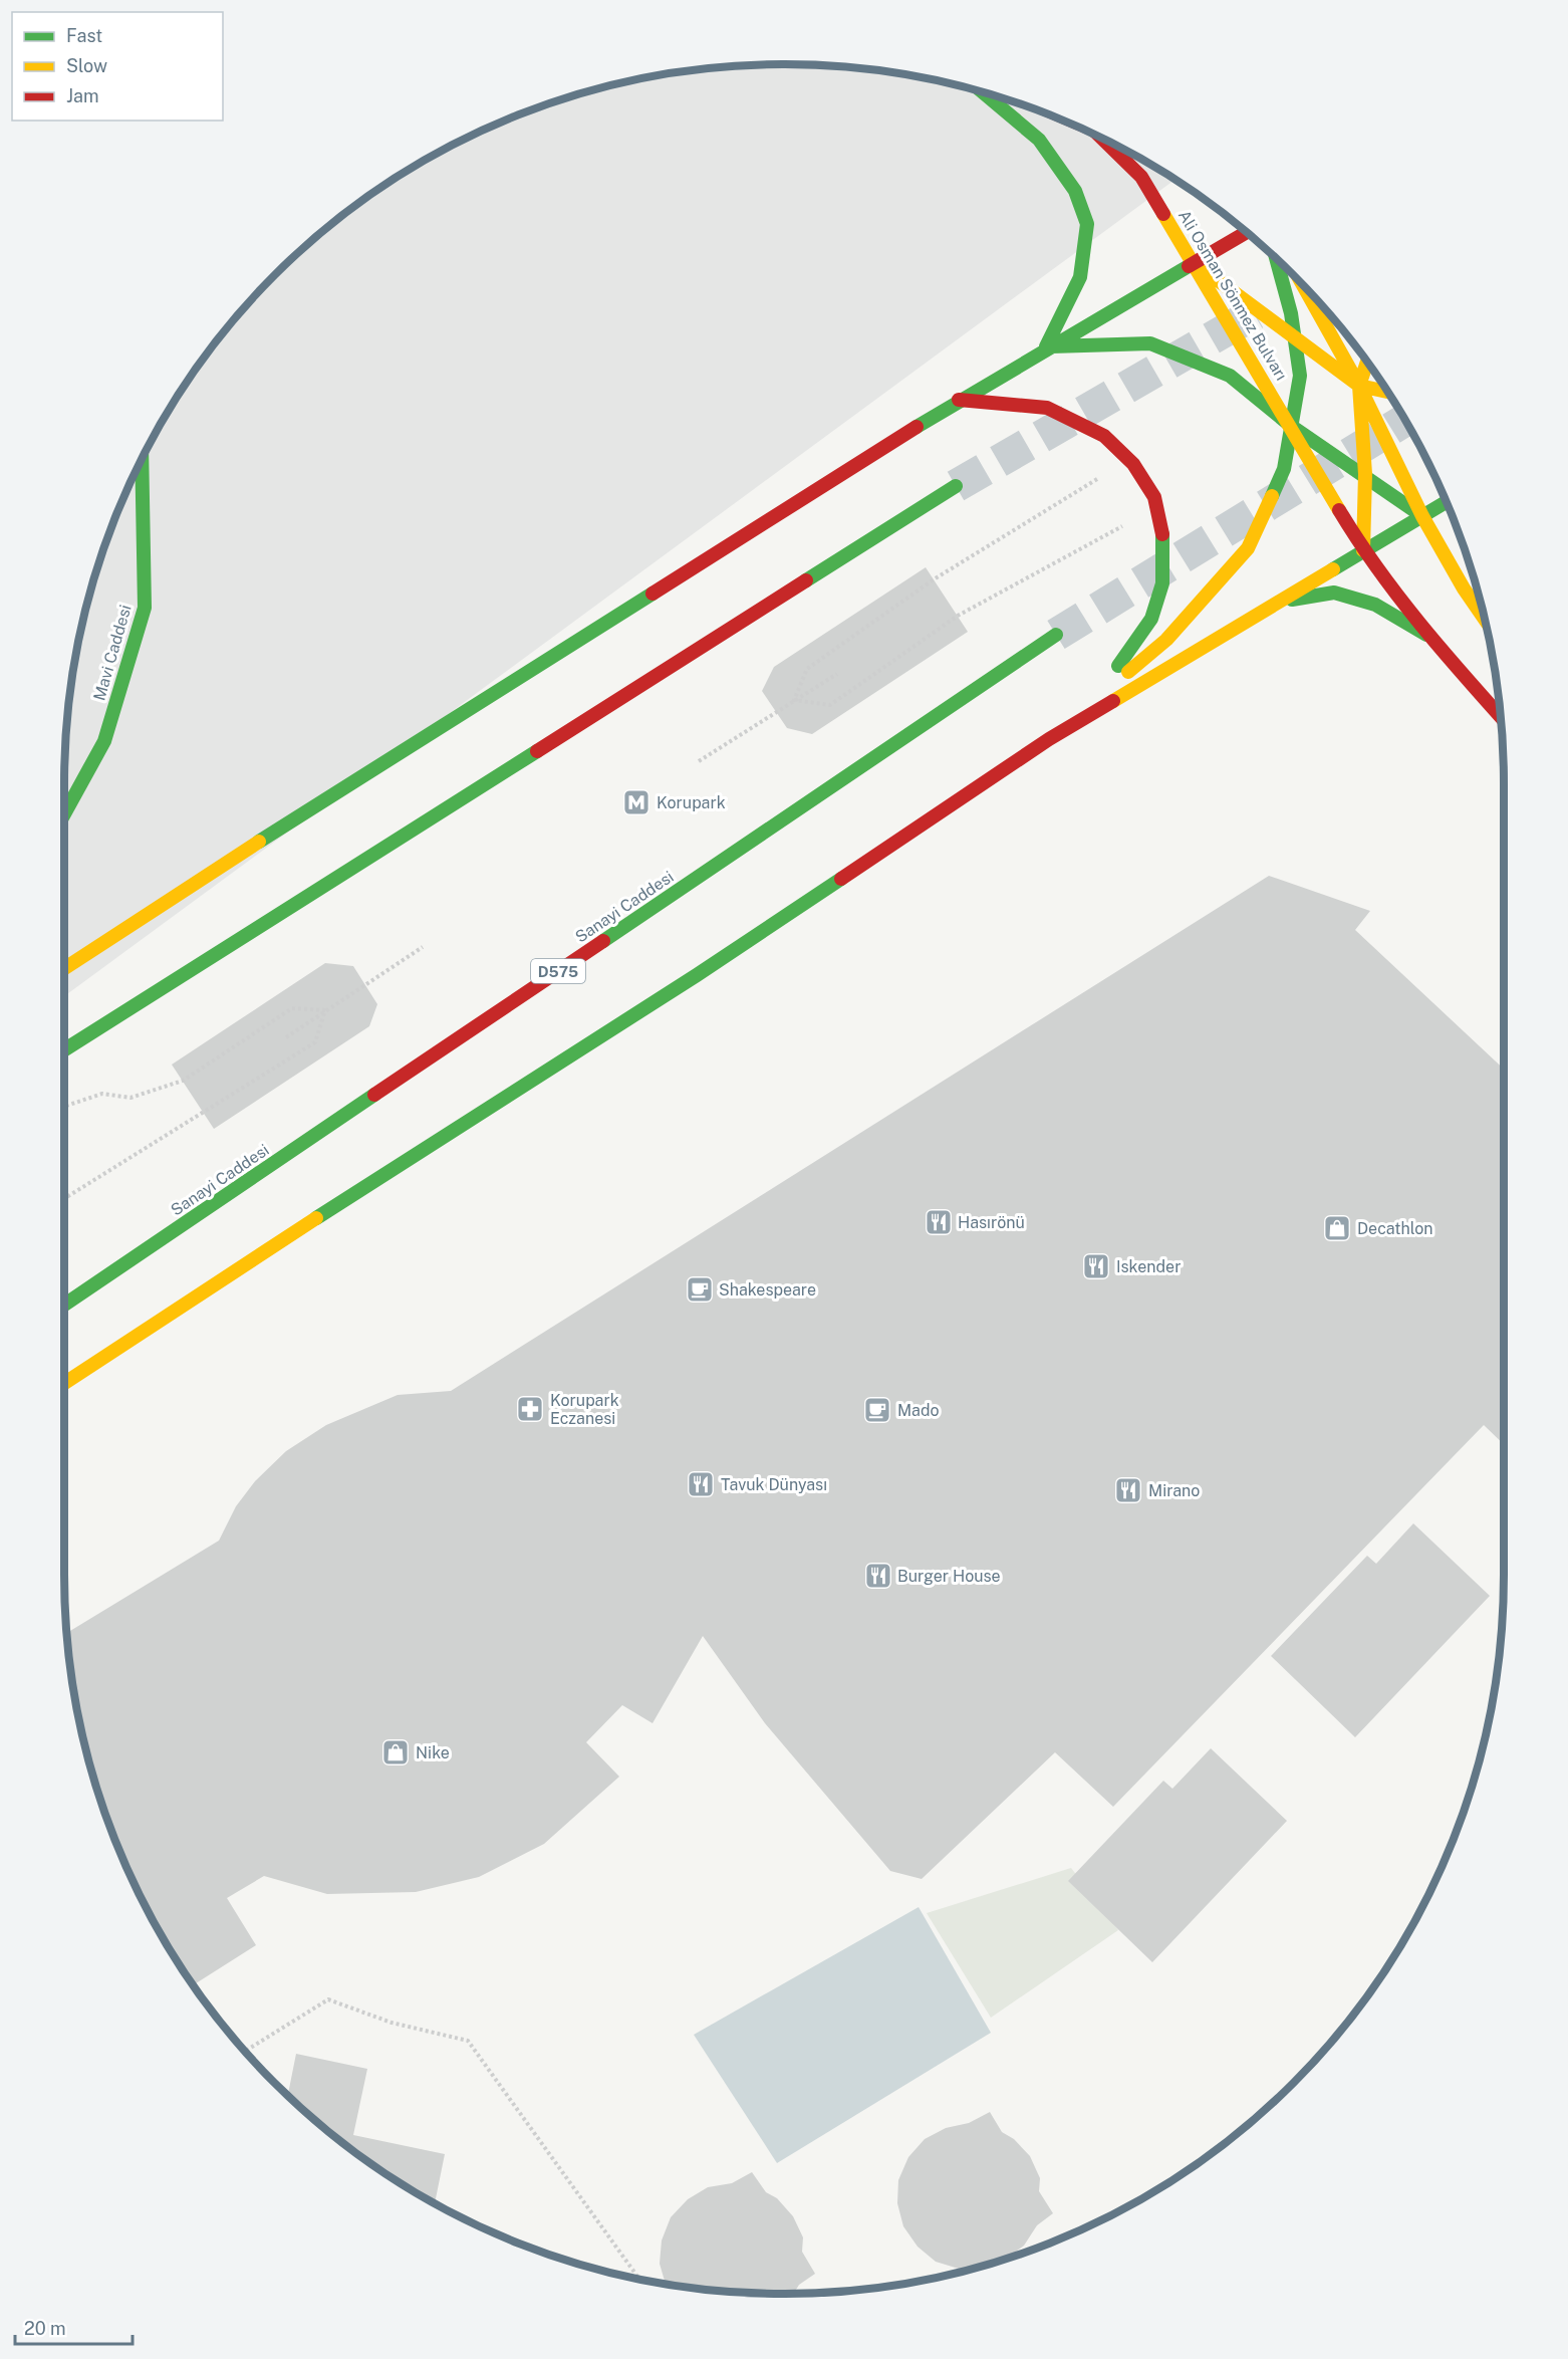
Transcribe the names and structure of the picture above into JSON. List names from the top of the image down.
{
  "streets": {
    "main road": [
      "Ali Osman Sönmez Bulvarı",
      "Mavi Caddesi",
      "Sanayi Caddesi",
      "D575"
    ]
  },
  "places": {
    "metro station": ["Korupark"],
    "restaurant": [
      "Hasırönü",
      "Iskender",
      "Tavuk Dünyası",
      "Mirano",
      "Burger House"
    ],
    "shop": ["Decathlon", "Nike"],
    "cafe": ["Shakespeare", "Mado"],
    "pharmacy": ["Korupark Eczanesi"]
  },
  "legend": ["Fast", "Slow", "Jam"],
  "scale_bar": "20 m"
}
